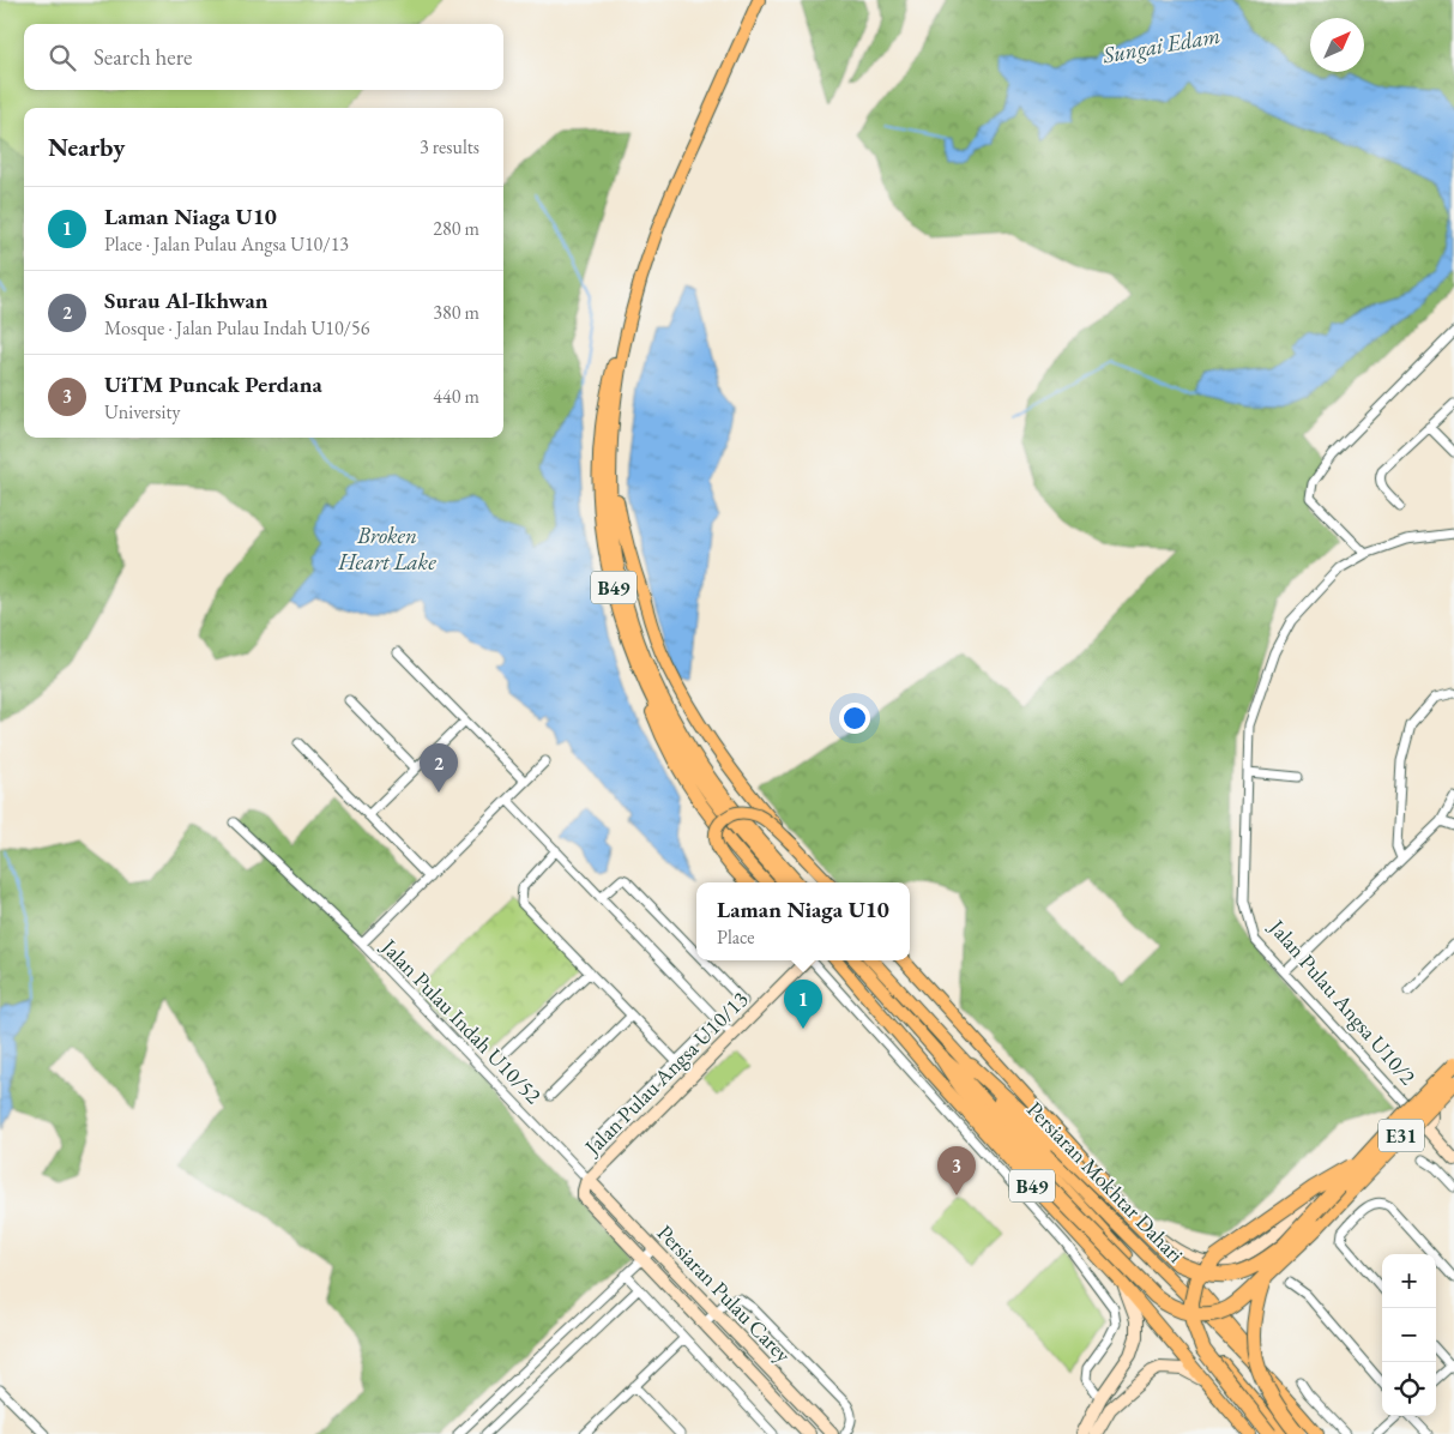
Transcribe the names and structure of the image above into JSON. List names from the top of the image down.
{
  "streets": {
    "highway": ["E31"],
    "main road": ["B49", "Persiaran Mokhtar Dahari"],
    "street": [
      "Jalan Pulau Angsa U10/2",
      "Jalan Pulau Indah U10/52",
      "Jalan Pulau Angsa U10/13",
      "Persiaran Pulau Carey"
    ]
  },
  "crossings": [
    ["Jalan Pulau Indah U10/52", "Jalan Pulau Angsa U10/13"],
    ["Jalan Pulau Indah U10/52", "Persiaran Pulau Carey"],
    ["Jalan Pulau Angsa U10/13", "Persiaran Pulau Carey"]
  ],
  "water": ["Sungai Edam", "Broken Heart Lake"],
  "north": "top right",
  "page": {
    "search": "Search here",
    "heading": ["Nearby", "3 results"],
    "list": [
      {
        "mark": "1",
        "name": "Laman Niaga U10",
        "note": "Place · Jalan Pulau Angsa U10/13",
        "value": "280 m"
      },
      {
        "mark": "2",
        "name": "Surau Al-Ikhwan",
        "note": "Mosque · Jalan Pulau Indah U10/56",
        "value": "380 m"
      },
      {
        "mark": "3",
        "name": "UiTM Puncak Perdana",
        "note": "University",
        "value": "440 m"
      }
    ],
    "pins": ["2", "1", "3"],
    "popup": ["Laman Niaga U10", "Place"],
    "map_buttons": ["+", "−"]
  }
}
